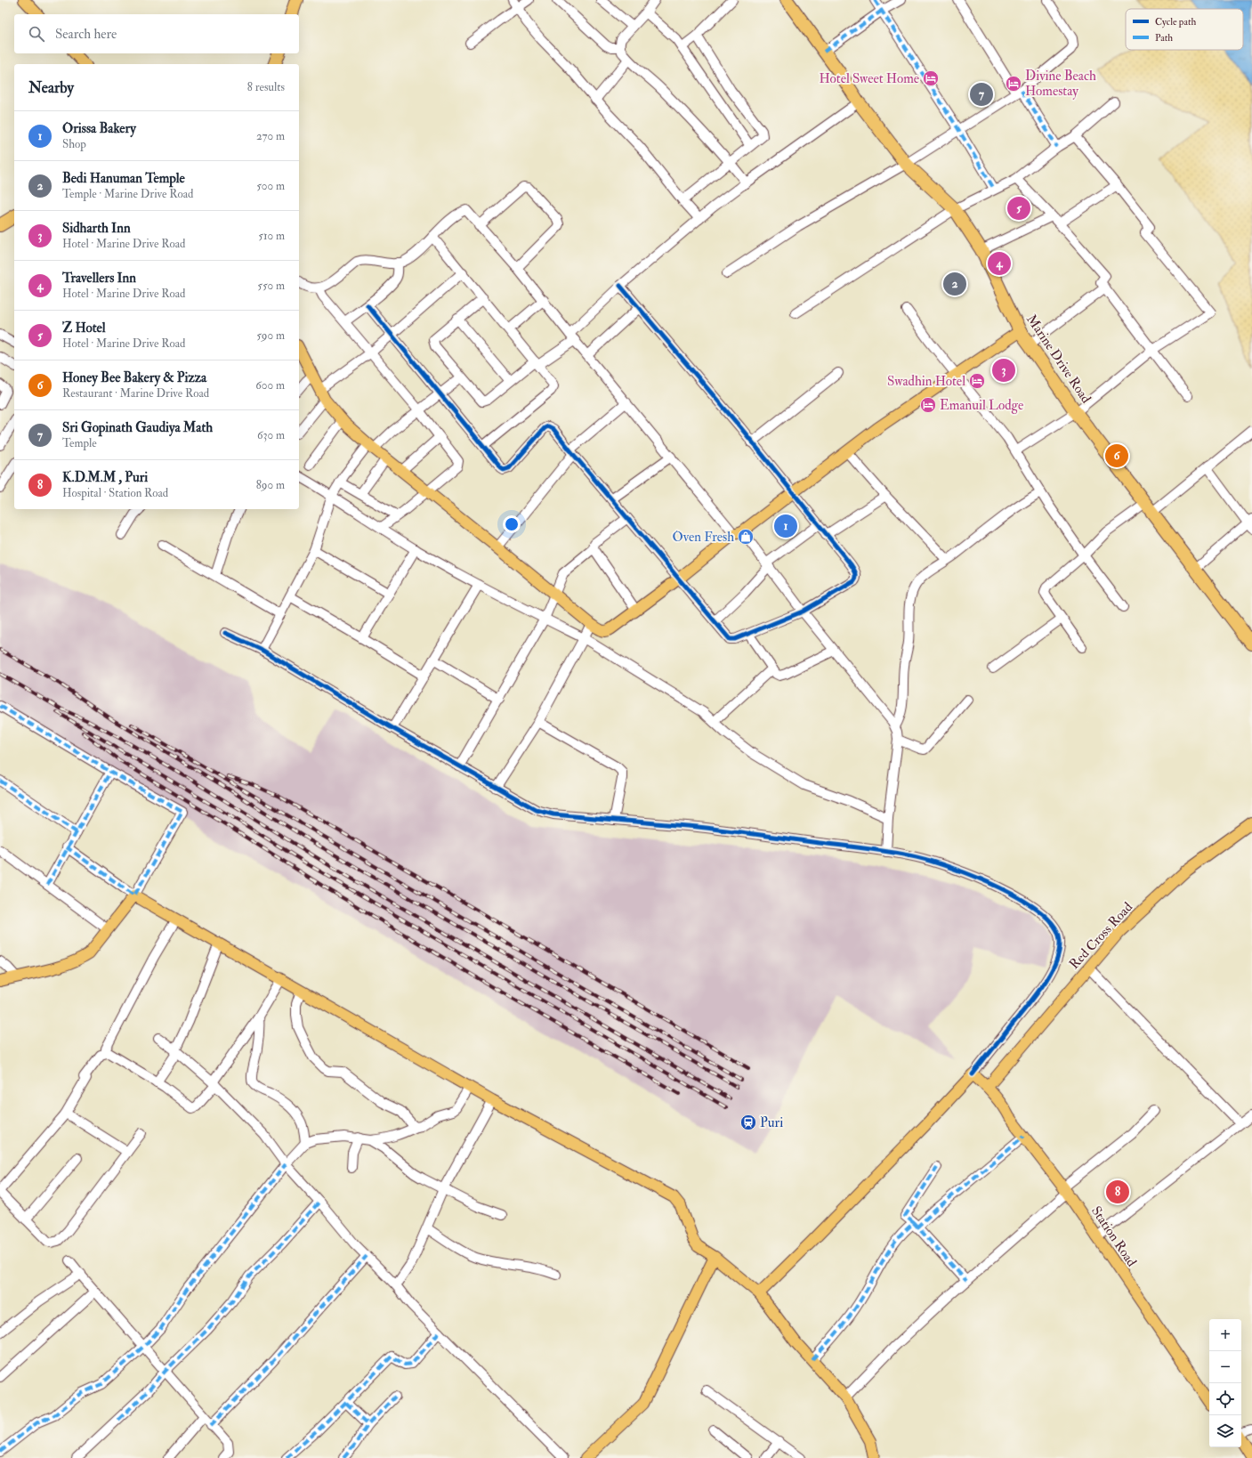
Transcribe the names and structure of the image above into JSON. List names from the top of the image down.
{
  "streets": {
    "highway": ["Marine Drive Road"],
    "main road": ["Red Cross Road", "Station Road"]
  },
  "crossings": [
    ["Red Cross Road", "Station Road"]
  ],
  "places": {
    "hotel": [
      "Hotel Sweet Home",
      "Divine Beach Homestay",
      "Swadhin Hotel",
      "Emanuil Lodge"
    ],
    "shop": ["Oven Fresh"],
    "station": ["Puri"]
  },
  "legend": ["Cycle path", "Path"],
  "page": {
    "search": "Search here",
    "heading": ["Nearby", "8 results"],
    "pins": [
      "7",
      "5",
      "4",
      "2",
      "3",
      "6",
      "1",
      "8"
    ],
    "list": [
      {
        "mark": "1",
        "name": "Orissa Bakery",
        "note": "Shop",
        "value": "270 m"
      },
      {
        "mark": "2",
        "name": "Bedi Hanuman Temple",
        "note": "Temple · Marine Drive Road",
        "value": "500 m"
      },
      {
        "mark": "3",
        "name": "Sidharth Inn",
        "note": "Hotel · Marine Drive Road",
        "value": "510 m"
      },
      {
        "mark": "4",
        "name": "Travellers Inn",
        "note": "Hotel · Marine Drive Road",
        "value": "550 m"
      },
      {
        "mark": "5",
        "name": "Z Hotel",
        "note": "Hotel · Marine Drive Road",
        "value": "590 m"
      },
      {
        "mark": "6",
        "name": "Honey Bee Bakery & Pizza",
        "note": "Restaurant · Marine Drive Road",
        "value": "600 m"
      },
      {
        "mark": "7",
        "name": "Sri Gopinath Gaudiya Math",
        "note": "Temple",
        "value": "630 m"
      },
      {
        "mark": "8",
        "name": "K.D.M.M , Puri",
        "note": "Hospital · Station Road",
        "value": "890 m"
      }
    ],
    "map_buttons": ["+", "−"]
  }
}
